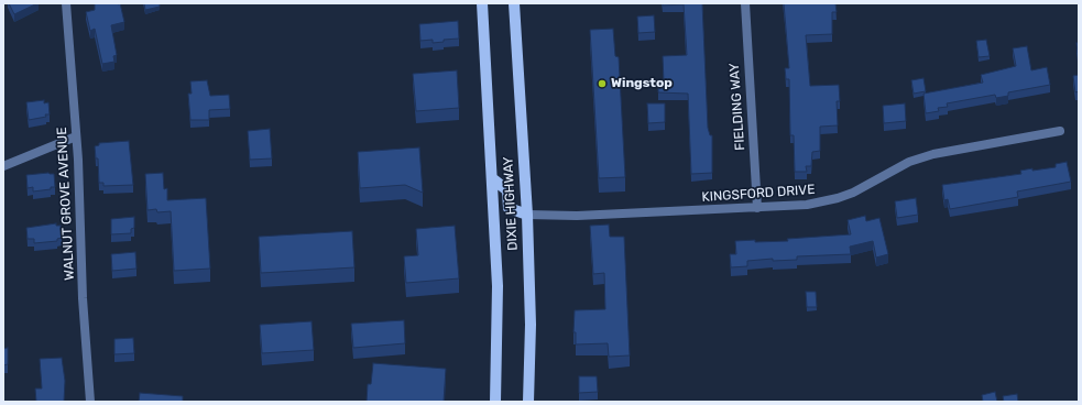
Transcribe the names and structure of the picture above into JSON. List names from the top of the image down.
{
  "streets": {
    "main road": ["DIXIE HIGHWAY"],
    "street": ["FIELDING WAY", "KINGSFORD DRIVE", "WALNUT GROVE AVENUE"]
  },
  "crossings": [
    ["FIELDING WAY", "KINGSFORD DRIVE"],
    ["KINGSFORD DRIVE", "DIXIE HIGHWAY"]
  ],
  "places": ["Wingstop"]
}
